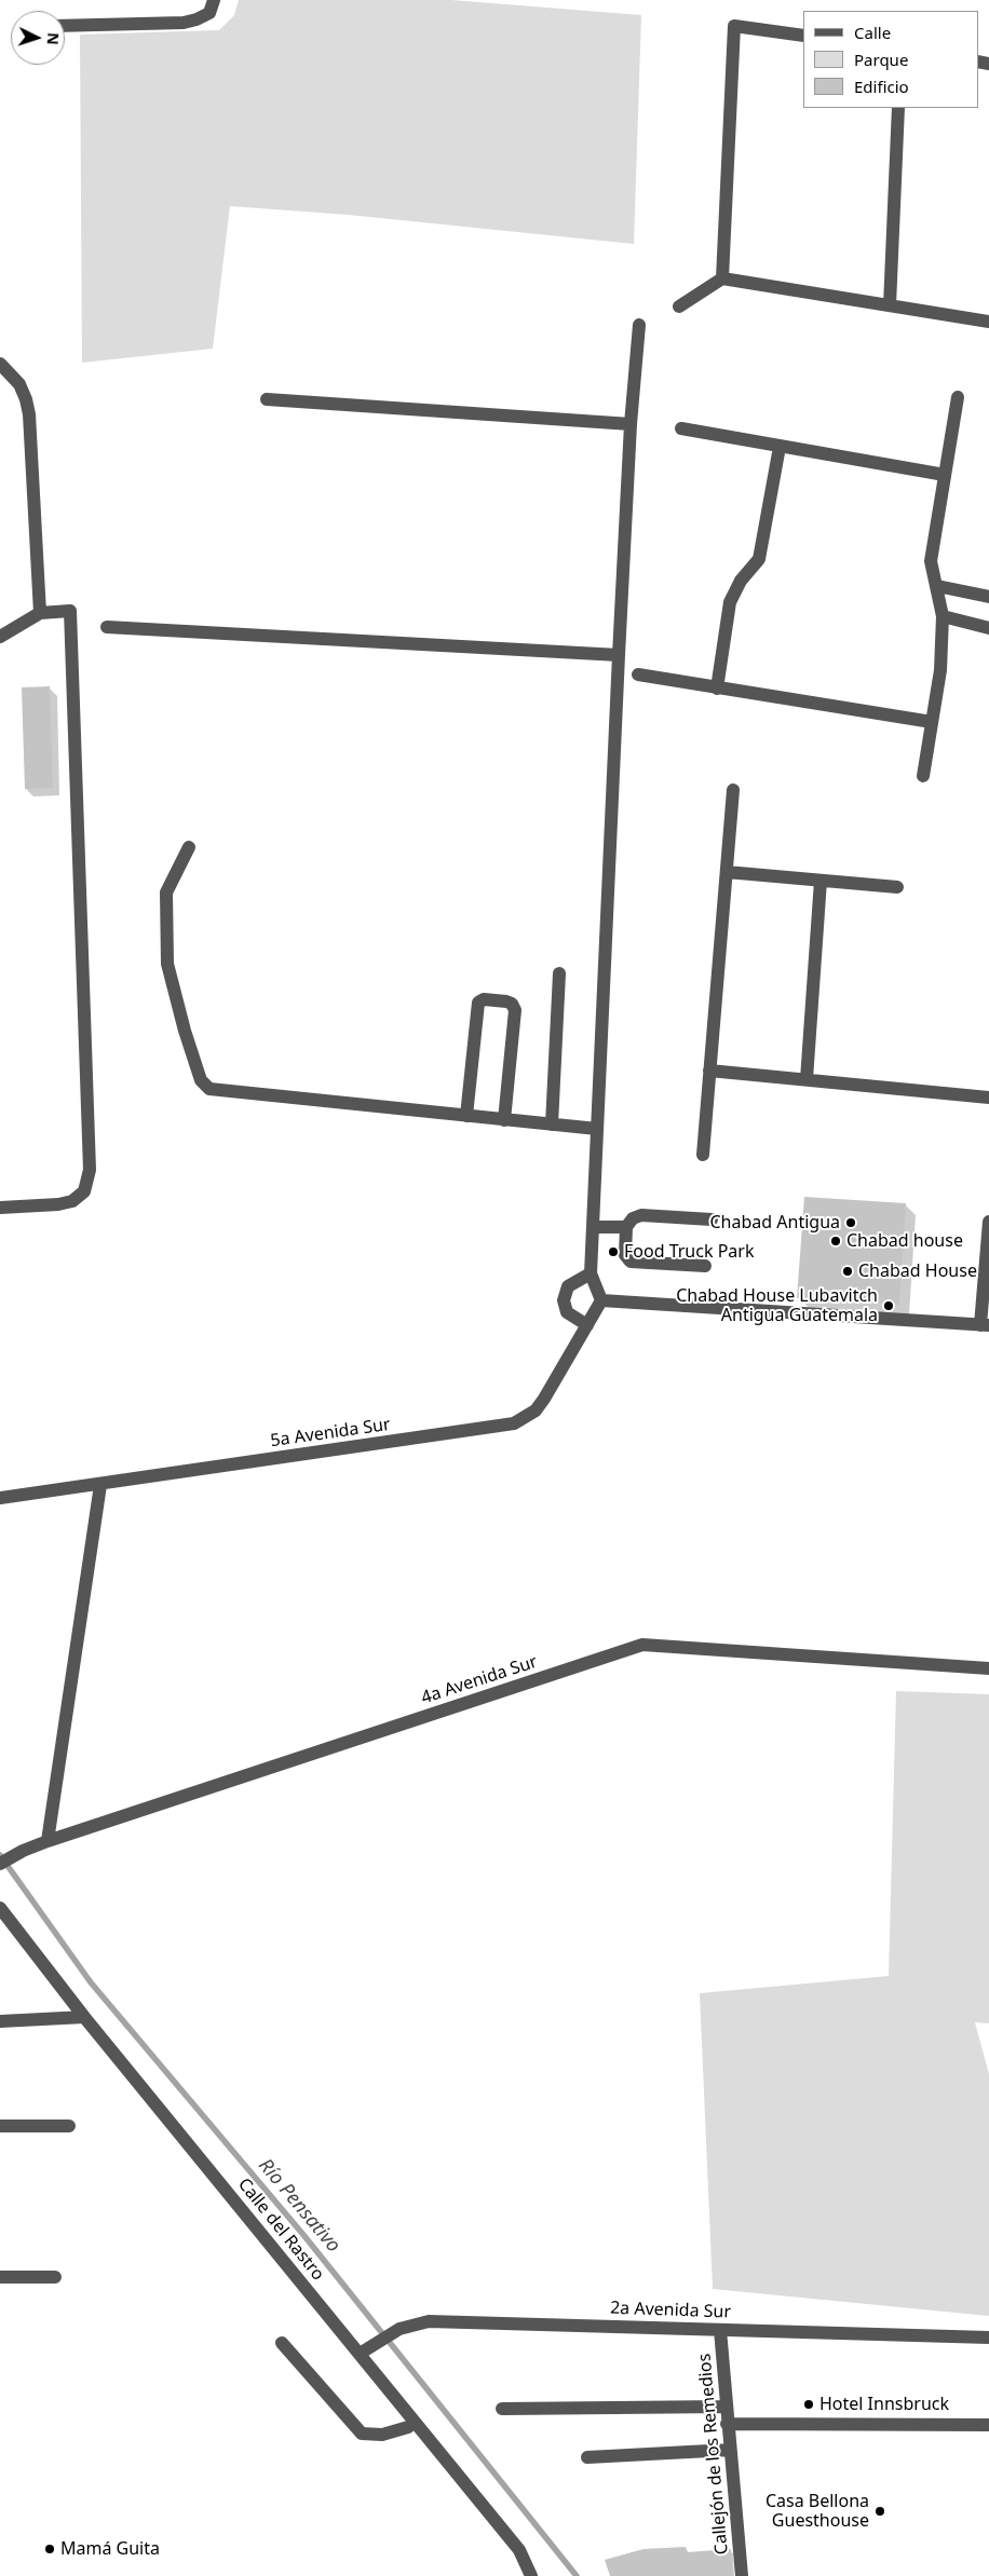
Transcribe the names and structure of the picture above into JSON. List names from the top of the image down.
{
  "streets": {
    "street": [
      "5a Avenida Sur",
      "4a Avenida Sur",
      "Calle del Rastro",
      "2a Avenida Sur",
      "Callejón de los Remedios"
    ]
  },
  "crossings": [
    ["Calle del Rastro", "2a Avenida Sur"],
    ["2a Avenida Sur", "Callejón de los Remedios"]
  ],
  "water": ["Río Pensativo"],
  "places": [
    "Chabad Antigua",
    "Chabad house",
    "Food Truck Park",
    "Chabad House",
    "Chabad House Lubavitch Antigua Guatemala",
    "Hotel Innsbruck",
    "Casa Bellona Guesthouse",
    "Mamá Guita"
  ],
  "legend": ["Calle", "Parque", "Edificio"],
  "north": "right"
}
